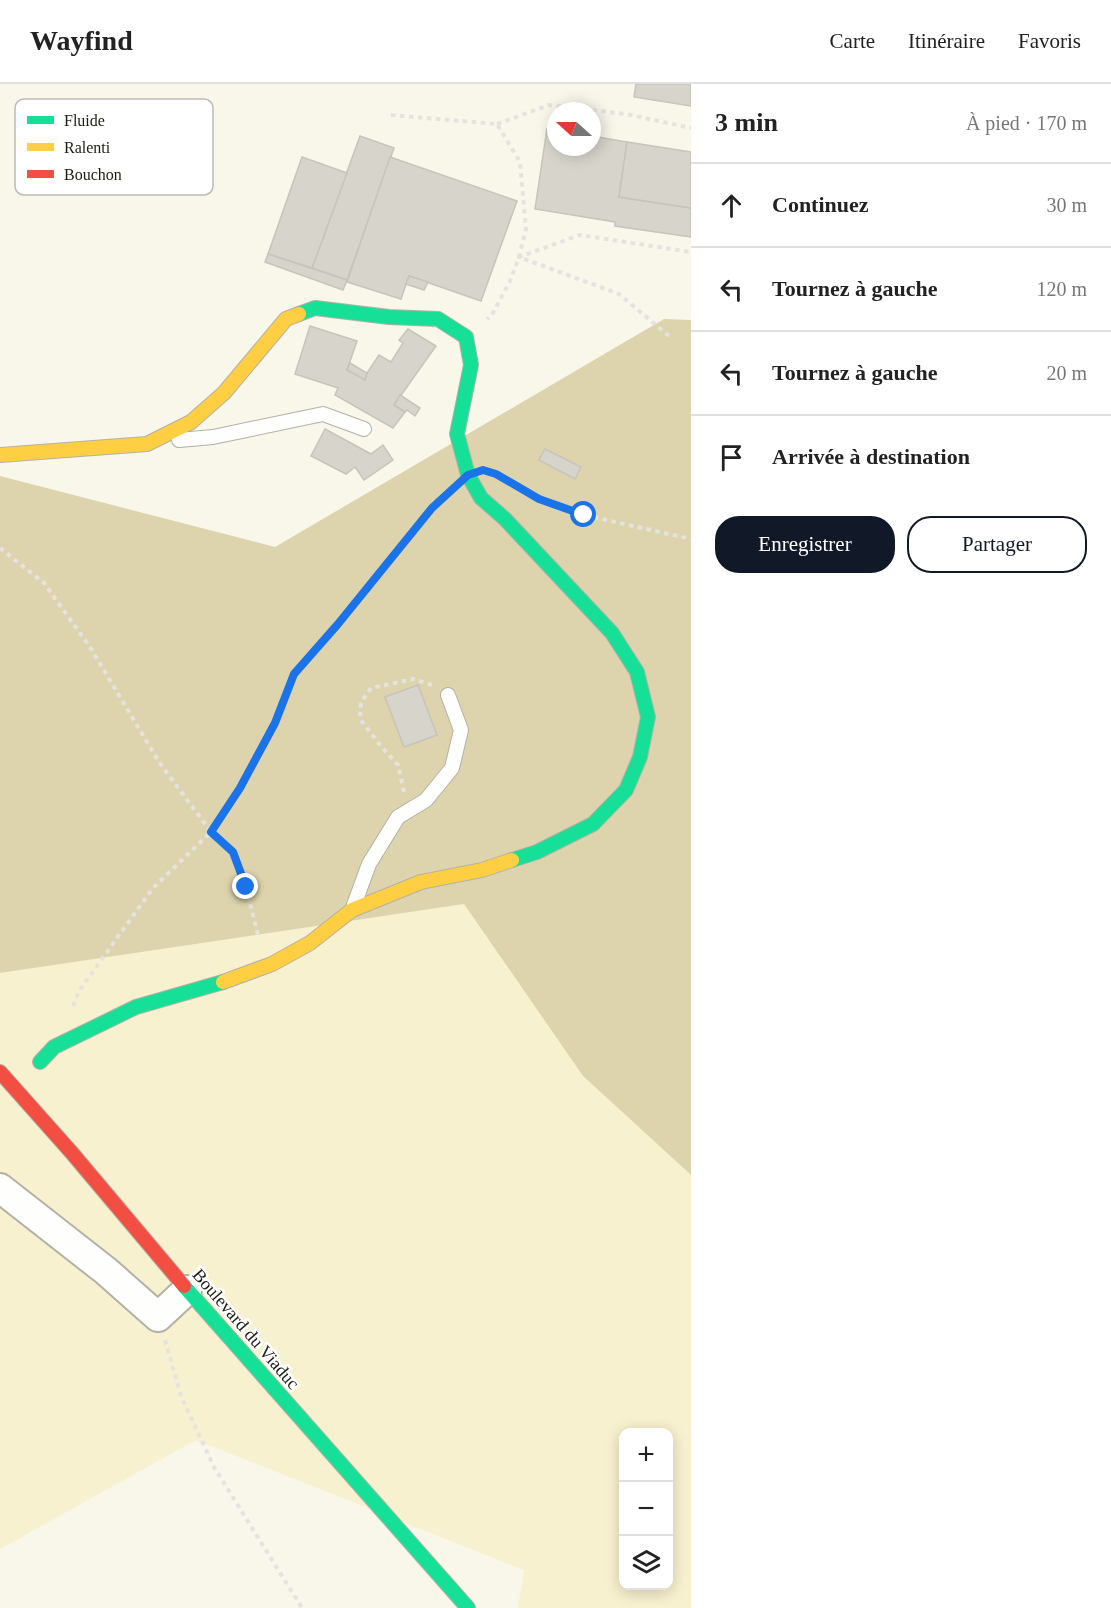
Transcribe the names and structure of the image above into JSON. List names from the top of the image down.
{
  "streets": {
    "street": ["Boulevard du Viaduc"]
  },
  "legend": ["Fluide", "Ralenti", "Bouchon"],
  "north": "left",
  "page": {
    "header": "Wayfind",
    "nav": ["Carte", "Itinéraire", "Favoris"],
    "heading": ["3 min", "À pied · 170 m"],
    "list": [
      ["Continuez", "30 m"],
      ["Tournez à gauche", "120 m"],
      ["Tournez à gauche", "20 m"],
      "Arrivée à destination"
    ],
    "buttons": ["Enregistrer", "Partager"],
    "map_buttons": ["+", "−"]
  }
}
